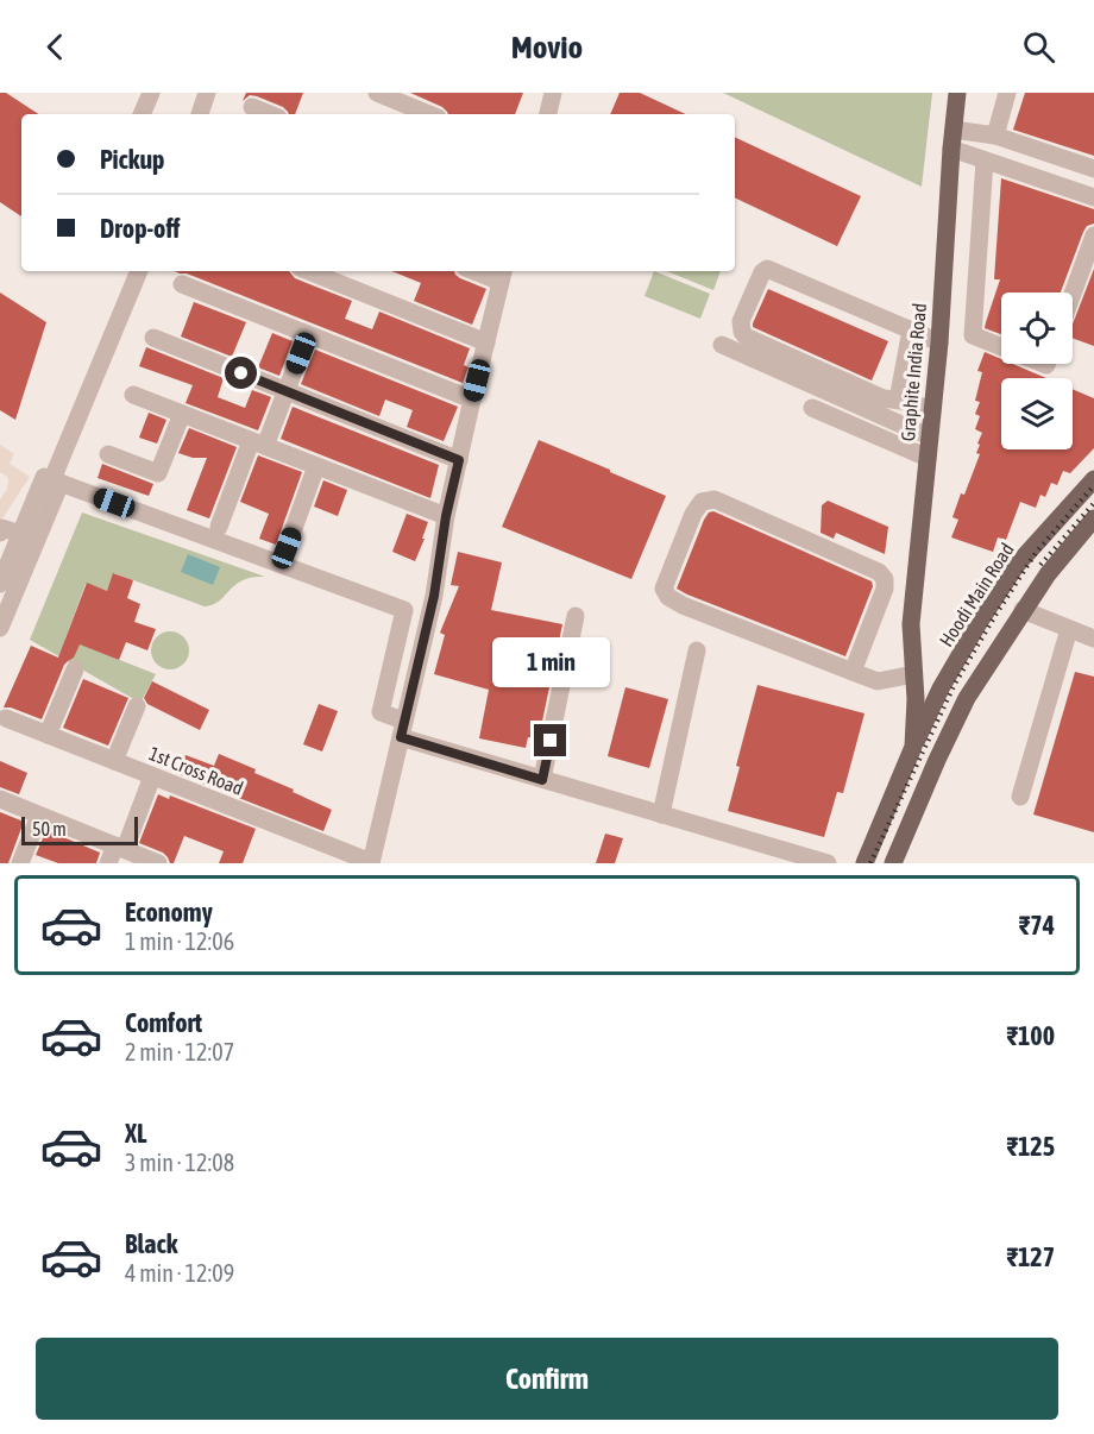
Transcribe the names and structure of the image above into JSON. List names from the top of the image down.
{
  "streets": {
    "main road": ["Graphite India Road", "Hoodi Main Road"],
    "street": ["1st Cross Road"]
  },
  "crossings": [
    ["Graphite India Road", "Hoodi Main Road"]
  ],
  "scale_bar": "50 m",
  "page": {
    "header": "Movio",
    "banner": ["Pickup", "Drop-off"],
    "bubble": "1 min",
    "scale": "50 m",
    "list": [
      {
        "name": "Economy",
        "note": "1 min · 12:06",
        "value": "₹74"
      },
      {
        "name": "Comfort",
        "note": "2 min · 12:07",
        "value": "₹100"
      },
      {
        "name": "XL",
        "note": "3 min · 12:08",
        "value": "₹125"
      },
      {
        "name": "Black",
        "note": "4 min · 12:09",
        "value": "₹127"
      }
    ],
    "buttons": "Confirm"
  }
}
